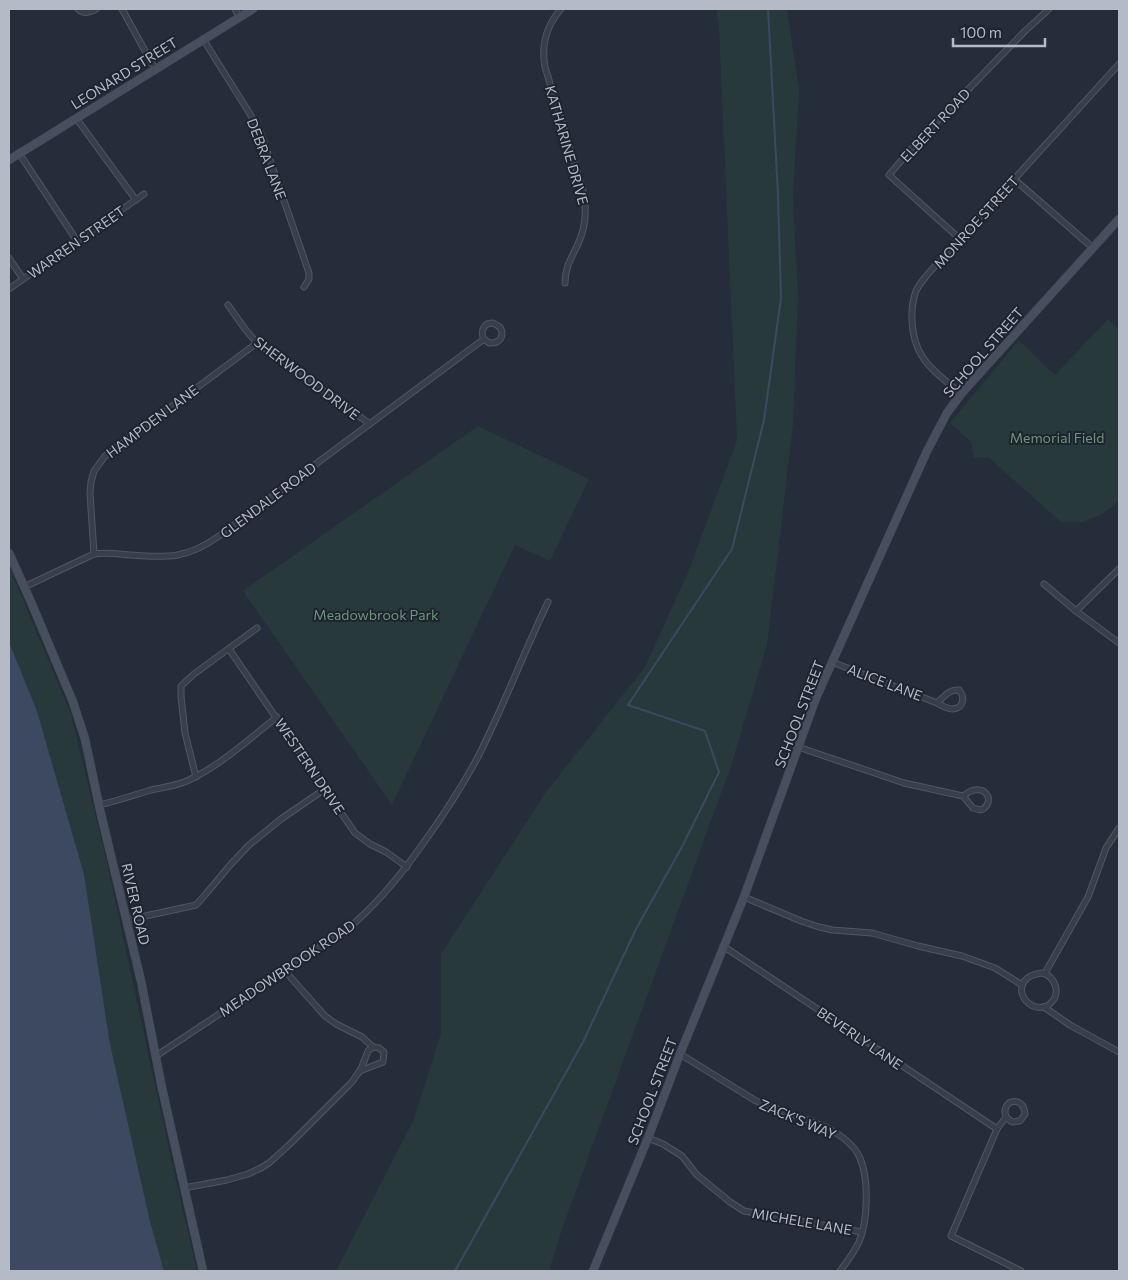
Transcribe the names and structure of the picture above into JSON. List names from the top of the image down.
{
  "streets": {
    "street": [
      "LEONARD STREET",
      "ELBERT ROAD",
      "KATHARINE DRIVE",
      "DEBRA LANE",
      "MONROE STREET",
      "WARREN STREET",
      "SCHOOL STREET",
      "SHERWOOD DRIVE",
      "HAMPDEN LANE",
      "GLENDALE ROAD",
      "ALICE LANE",
      "WESTERN DRIVE",
      "RIVER ROAD",
      "MEADOWBROOK ROAD",
      "BEVERLY LANE",
      "ZACK'S WAY",
      "MICHELE LANE"
    ]
  },
  "crossings": [
    ["LEONARD STREET", "DEBRA LANE"],
    ["ELBERT ROAD", "MONROE STREET"],
    ["MONROE STREET", "SCHOOL STREET"],
    ["SCHOOL STREET", "ALICE LANE"],
    ["SCHOOL STREET", "BEVERLY LANE"],
    ["SCHOOL STREET", "ZACK'S WAY"],
    ["SCHOOL STREET", "MICHELE LANE"],
    ["SHERWOOD DRIVE", "HAMPDEN LANE"],
    ["SHERWOOD DRIVE", "GLENDALE ROAD"],
    ["HAMPDEN LANE", "GLENDALE ROAD"],
    ["GLENDALE ROAD", "RIVER ROAD"],
    ["WESTERN DRIVE", "MEADOWBROOK ROAD"],
    ["RIVER ROAD", "MEADOWBROOK ROAD"],
    ["ZACK'S WAY", "MICHELE LANE"]
  ],
  "parks": ["Memorial Field", "Meadowbrook Park"],
  "scale_bar": "100 m"
}
